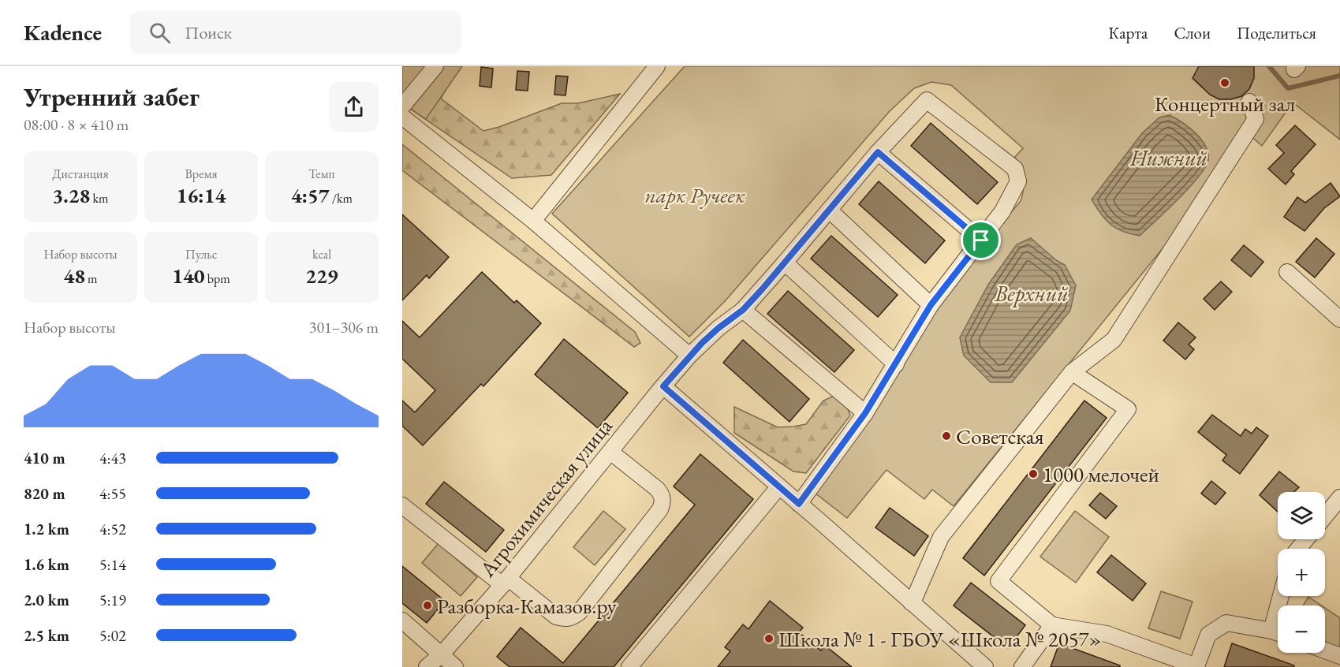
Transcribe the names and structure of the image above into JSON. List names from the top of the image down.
{
  "streets": {
    "street": ["Агрохимическая улица"]
  },
  "water": ["Нижний", "Верхний"],
  "parks": ["парк Ручеек"],
  "places": [
    "Концертный зал",
    "Советская",
    "1000 мелочей",
    "Разборка-Камазов.ру",
    "Школа № 1 - ГБОУ «Школа № 2057»"
  ],
  "page": {
    "header": "Kadence",
    "search": "Поиск",
    "nav": ["Карта", "Слои", "Поделиться"],
    "heading": ["Утренний забег", "08:00 · 8 × 410 m"],
    "stats": [
      ["Дистанция", "3.28 km"],
      ["Время", "16:14"],
      ["Темп", "4:57 /km"],
      ["Набор высоты", "48 m"],
      ["Пульс", "140 bpm"],
      ["kcal", "229"]
    ],
    "chart": ["Набор высоты", "301–306 m"],
    "list": [
      {
        "name": "410 m",
        "note": "4:43"
      },
      {
        "name": "820 m",
        "note": "4:55"
      },
      {
        "name": "1.2 km",
        "note": "4:52"
      },
      {
        "name": "1.6 km",
        "note": "5:14"
      },
      {
        "name": "2.0 km",
        "note": "5:19"
      },
      {
        "name": "2.5 km",
        "note": "5:02"
      }
    ],
    "map_buttons": ["+", "−"]
  }
}
